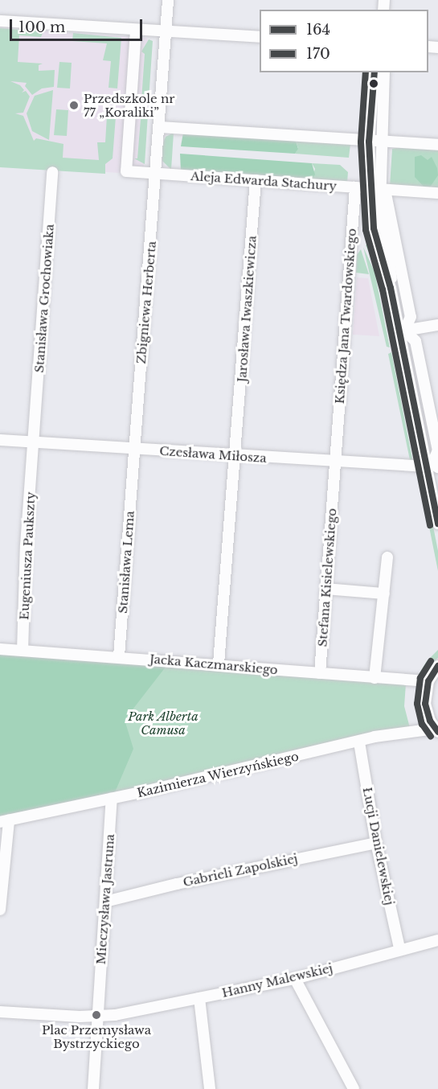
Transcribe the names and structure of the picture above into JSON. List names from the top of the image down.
{
  "streets": {
    "street": [
      "Aleja Edwarda Stachury",
      "Stanisława Grochowiaka",
      "Zbigniewa Herberta",
      "Jarosława Iwaszkiewicza",
      "Księdza Jana Twardowskiego",
      "Czesława Miłosza",
      "Eugeniusza Paukszty",
      "Stanisława Lema",
      "Stefana Kisielewskiego",
      "Jacka Kaczmarskiego",
      "Kazimierza Wierzyńskiego",
      "Łucji Danielewskiej",
      "Gabrieli Zapolskiej",
      "Mieczysława Jastruna",
      "Hanny Malewskiej"
    ]
  },
  "crossings": [
    ["Aleja Edwarda Stachury", "Zbigniewa Herberta"],
    ["Aleja Edwarda Stachury", "Jarosława Iwaszkiewicza"],
    ["Aleja Edwarda Stachury", "Księdza Jana Twardowskiego"],
    ["Stanisława Grochowiaka", "Czesława Miłosza"],
    ["Stanisława Grochowiaka", "Eugeniusza Paukszty"],
    ["Zbigniewa Herberta", "Czesława Miłosza"],
    ["Zbigniewa Herberta", "Stanisława Lema"],
    ["Jarosława Iwaszkiewicza", "Czesława Miłosza"],
    ["Jarosława Iwaszkiewicza", "Jacka Kaczmarskiego"],
    ["Księdza Jana Twardowskiego", "Czesława Miłosza"],
    ["Księdza Jana Twardowskiego", "Stefana Kisielewskiego"],
    ["Czesława Miłosza", "Eugeniusza Paukszty"],
    ["Czesława Miłosza", "Stanisława Lema"],
    ["Czesława Miłosza", "Stefana Kisielewskiego"],
    ["Eugeniusza Paukszty", "Jacka Kaczmarskiego"],
    ["Stanisława Lema", "Jacka Kaczmarskiego"],
    ["Stefana Kisielewskiego", "Jacka Kaczmarskiego"],
    ["Kazimierza Wierzyńskiego", "Łucji Danielewskiej"],
    ["Kazimierza Wierzyńskiego", "Mieczysława Jastruna"],
    ["Łucji Danielewskiej", "Gabrieli Zapolskiej"],
    ["Łucji Danielewskiej", "Hanny Malewskiej"],
    ["Gabrieli Zapolskiej", "Mieczysława Jastruna"],
    ["Mieczysława Jastruna", "Hanny Malewskiej"]
  ],
  "parks": ["Park Alberta Camusa"],
  "places": ["Przedszkole nr 77 „Koraliki”", "Plac Przemysława Bystrzyckiego"],
  "lines": ["transit line 164", "transit line 170"],
  "legend": ["164", "170"],
  "scale_bar": "100 m"
}
